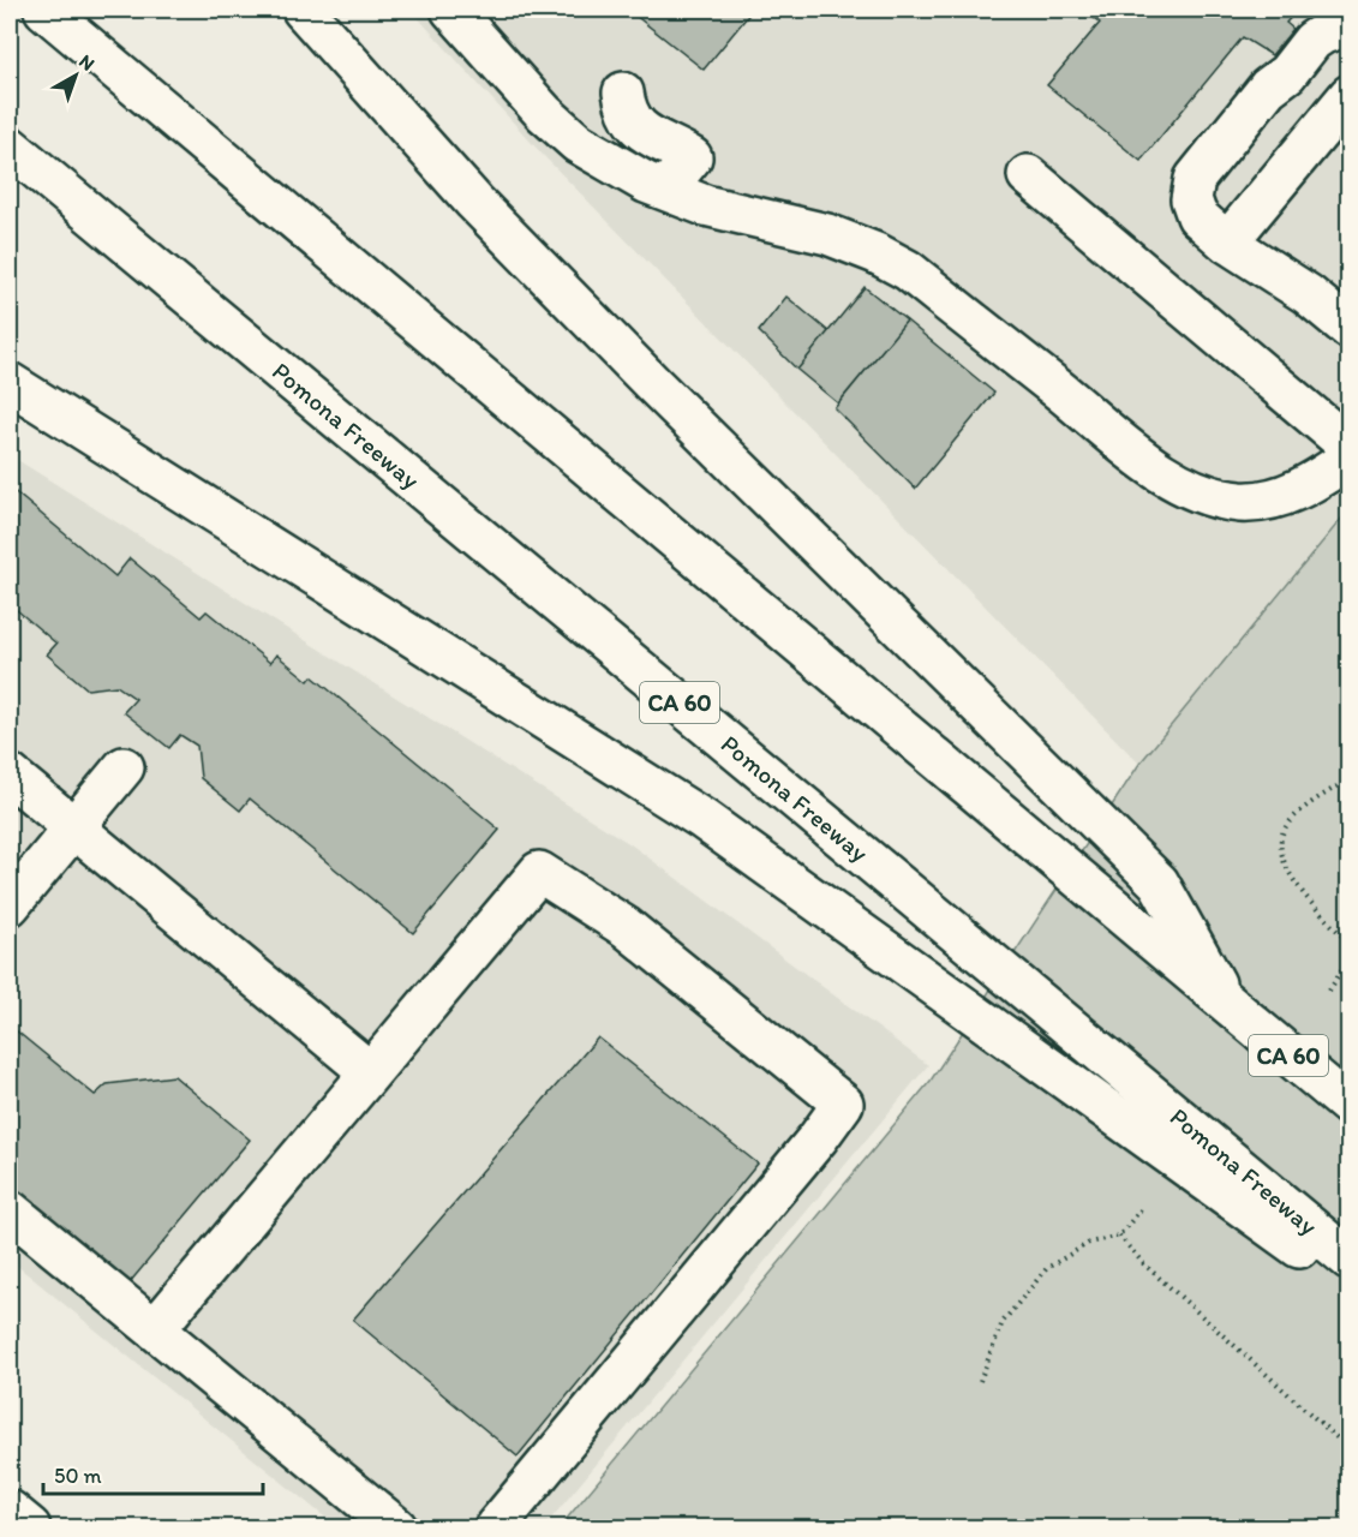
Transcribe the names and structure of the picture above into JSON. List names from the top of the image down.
{
  "streets": {
    "main road": ["Pomona Freeway", "CA 60"]
  },
  "scale_bar": "50 m",
  "north": "top right"
}
